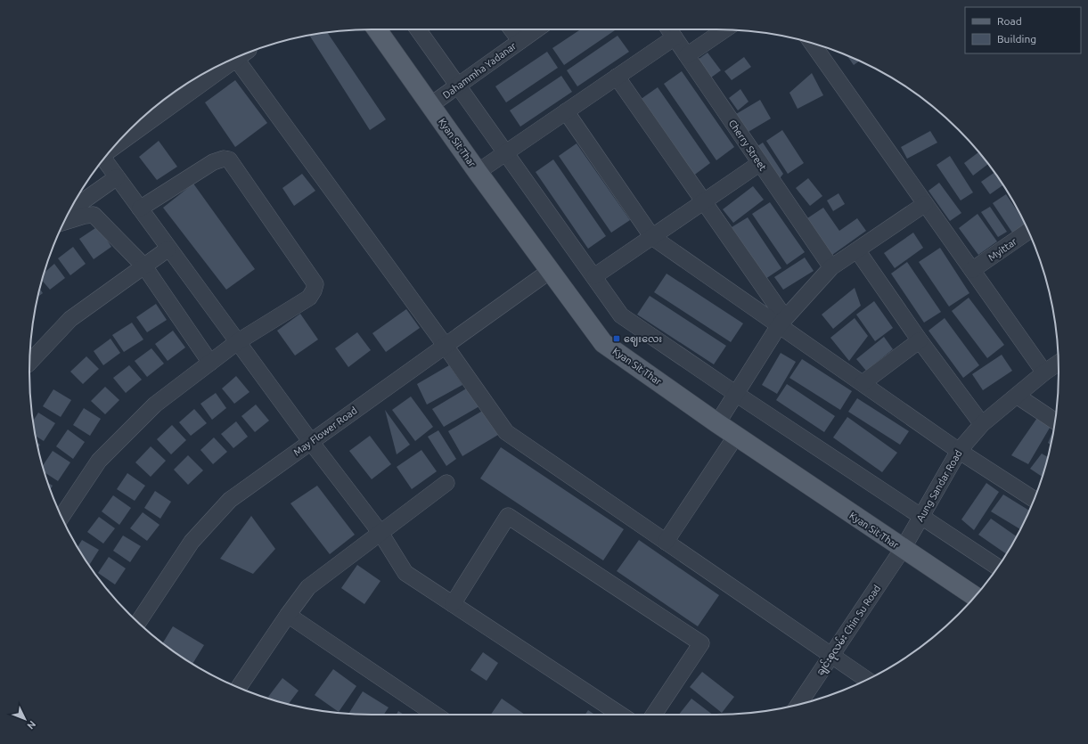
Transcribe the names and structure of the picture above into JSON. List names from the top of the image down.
{
  "streets": {
    "main road": ["Kyan Sit Thar"],
    "street": [
      "Dahammha Yadanar",
      "Cherry Street",
      "Myittar",
      "May Flower Road",
      "Aung Sandar Road",
      "ချင်းစုလမ်း Chin Su Road"
    ]
  },
  "crossings": [
    ["Dahammha Yadanar", "Kyan Sit Thar"],
    ["Kyan Sit Thar", "May Flower Road"],
    ["Kyan Sit Thar", "Aung Sandar Road"],
    ["Kyan Sit Thar", "ချင်းစုလမ်း Chin Su Road"],
    ["Aung Sandar Road", "ချင်းစုလမ်း Chin Su Road"]
  ],
  "places": {
    "transit": ["ဈေးလေး"]
  },
  "legend": ["Road", "Building"],
  "north": "bottom right"
}
